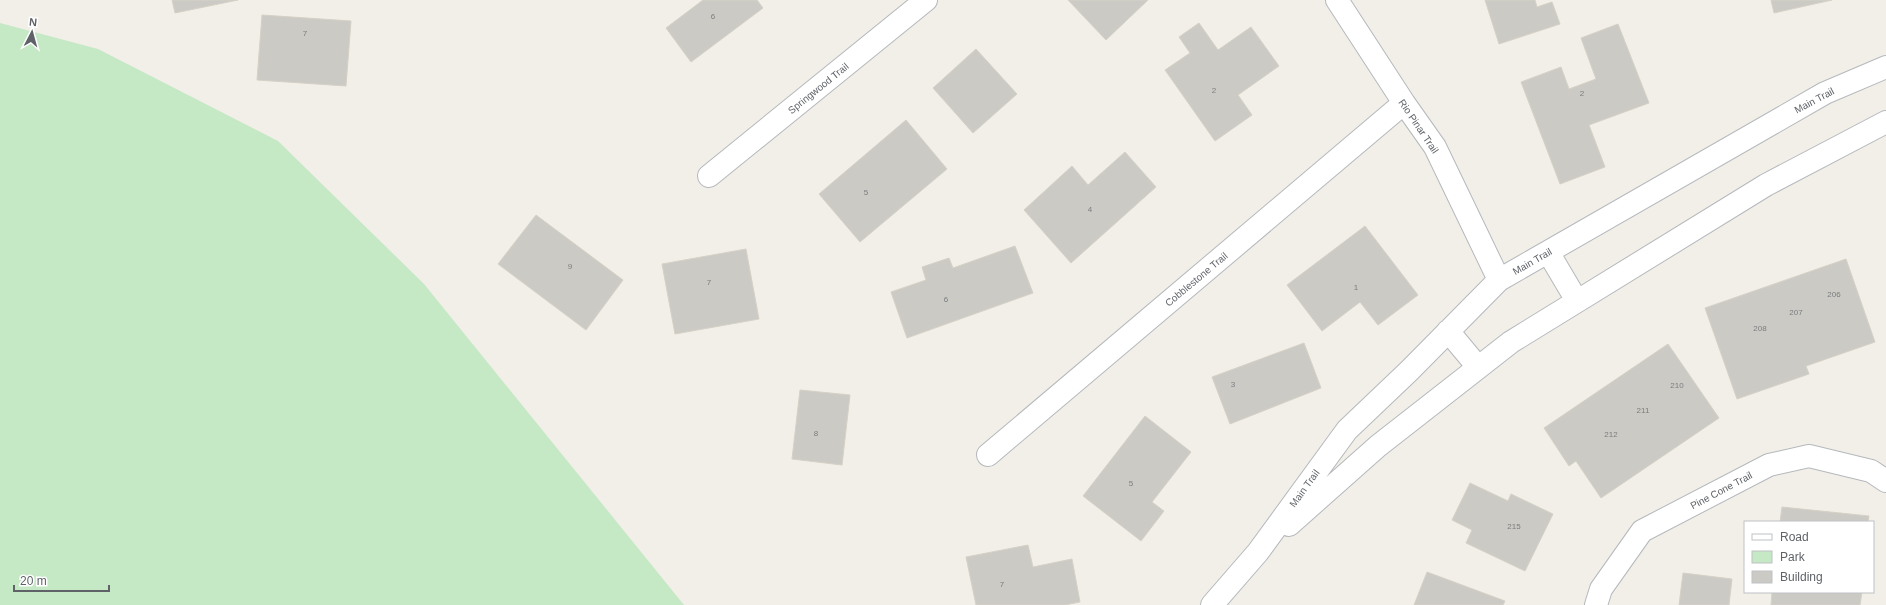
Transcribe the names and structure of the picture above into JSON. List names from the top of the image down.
{
  "streets": {
    "street": [
      "Springwood Trail",
      "Main Trail",
      "Rio Pinar Trail",
      "Cobblestone Trail",
      "Pine Cone Trail"
    ]
  },
  "crossings": [
    ["Main Trail", "Rio Pinar Trail"],
    ["Rio Pinar Trail", "Cobblestone Trail"]
  ],
  "house_numbers": [
    "6",
    "7",
    "2",
    "2",
    "5",
    "4",
    "9",
    "7",
    "1",
    "206",
    "6",
    "207",
    "208",
    "3",
    "210",
    "211",
    "8",
    "212",
    "5",
    "215",
    "7"
  ],
  "legend": ["Road", "Park", "Building"],
  "scale_bar": "20 m",
  "north": "top"
}
